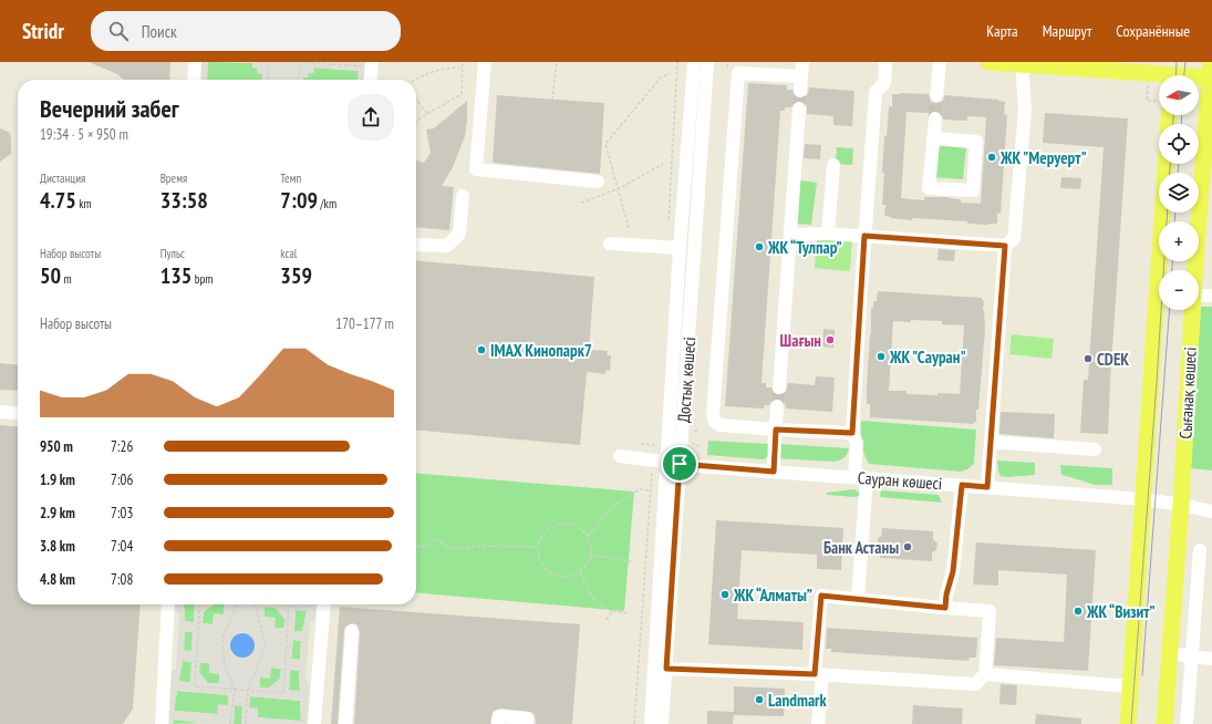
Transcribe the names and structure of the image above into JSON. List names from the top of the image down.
{
  "streets": {
    "main road": ["Сығанақ көшесі"],
    "street": ["Достық көшесі", "Сауран көшесі"]
  },
  "crossings": [
    ["Достық көшесі", "Сауран көшесі"],
    ["Сығанақ көшесі", "Сауран көшесі"]
  ],
  "places": [
    "ЖК \"Меруерт\"",
    "ЖК “Тулпар”",
    "Шағын",
    "IMAX Кинопарк7",
    "ЖК \"Сауран\"",
    "CDEK",
    "Банк Астаны",
    "ЖК “Алматы”",
    "ЖК “Визит”",
    "Landmark"
  ],
  "north": "left",
  "page": {
    "header": "Stridr",
    "search": "Поиск",
    "nav": ["Карта", "Маршрут", "Сохранённые"],
    "map_buttons": ["+", "−"],
    "heading": ["Вечерний забег", "19:34 · 5 × 950 m"],
    "stats": [
      ["Дистанция", "4.75 km"],
      ["Время", "33:58"],
      ["Темп", "7:09 /km"],
      ["Набор высоты", "50 m"],
      ["Пульс", "135 bpm"],
      ["kcal", "359"]
    ],
    "chart": ["Набор высоты", "170–177 m"],
    "list": [
      {
        "name": "950 m",
        "note": "7:26"
      },
      {
        "name": "1.9 km",
        "note": "7:06"
      },
      {
        "name": "2.9 km",
        "note": "7:03"
      },
      {
        "name": "3.8 km",
        "note": "7:04"
      },
      {
        "name": "4.8 km",
        "note": "7:08"
      }
    ]
  }
}
